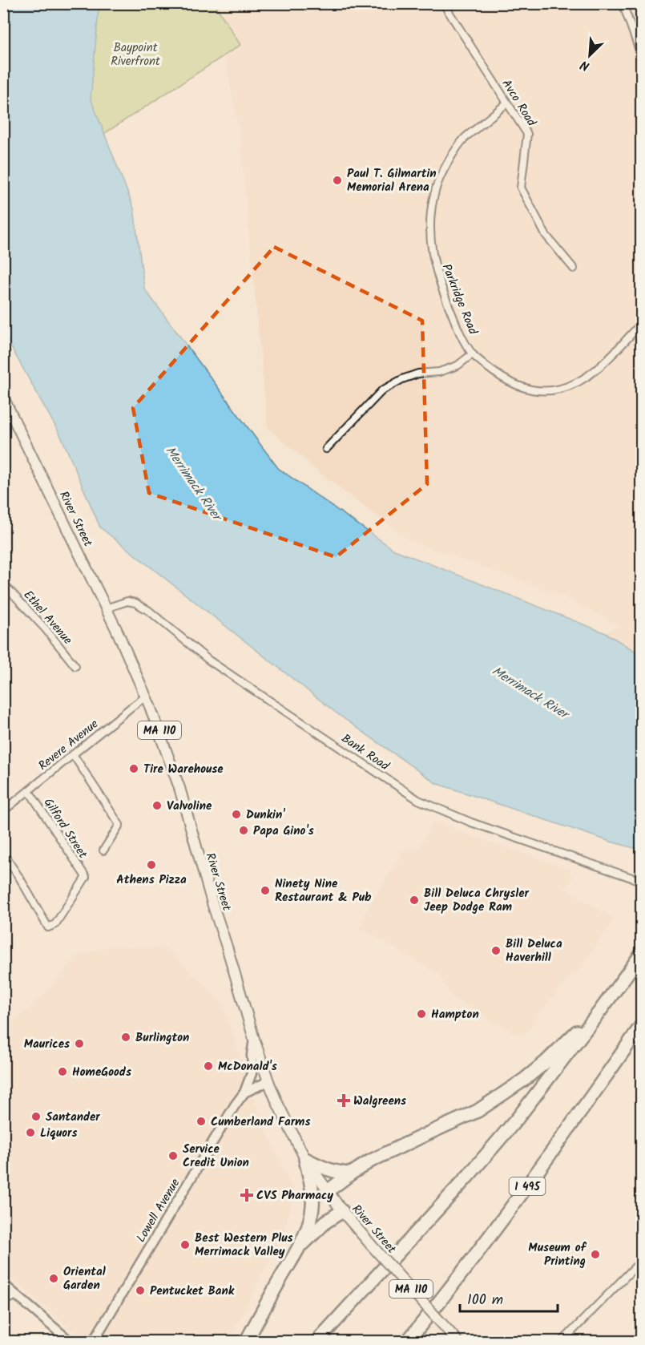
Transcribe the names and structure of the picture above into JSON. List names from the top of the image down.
{
  "streets": {
    "highway": ["I 495"],
    "main road": ["River Street", "MA 110", "Lowell Avenue"],
    "street": [
      "Avco Road",
      "Parkridge Road",
      "Ethel Avenue",
      "Revere Avenue",
      "Bank Road",
      "Gilford Street"
    ]
  },
  "crossings": [
    ["Avco Road", "Parkridge Road"],
    ["River Street", "Revere Avenue"],
    ["River Street", "Bank Road"],
    ["River Street", "Lowell Avenue"],
    ["Revere Avenue", "Gilford Street"]
  ],
  "water": ["Merrimack River"],
  "parks": ["Baypoint Riverfront"],
  "places": {
    "other": [
      "Paul T. Gilmartin Memorial Arena",
      "Tire Warehouse",
      "Valvoline",
      "Dunkin'",
      "Papa Gino's",
      "Athens Pizza",
      "Ninety Nine Restaurant & Pub",
      "Bill Deluca Chrysler Jeep Dodge Ram",
      "Bill Deluca Haverhill",
      "Hampton",
      "Burlington",
      "Maurices",
      "McDonald's",
      "HomeGoods",
      "Santander",
      "Cumberland Farms",
      "Liquors",
      "Service Credit Union",
      "Best Western Plus Merrimack Valley",
      "Museum of Printing",
      "Oriental Garden",
      "Pentucket Bank"
    ],
    "health": ["Walgreens", "CVS Pharmacy"]
  },
  "scale_bar": "100 m",
  "north": "bottom left"
}
